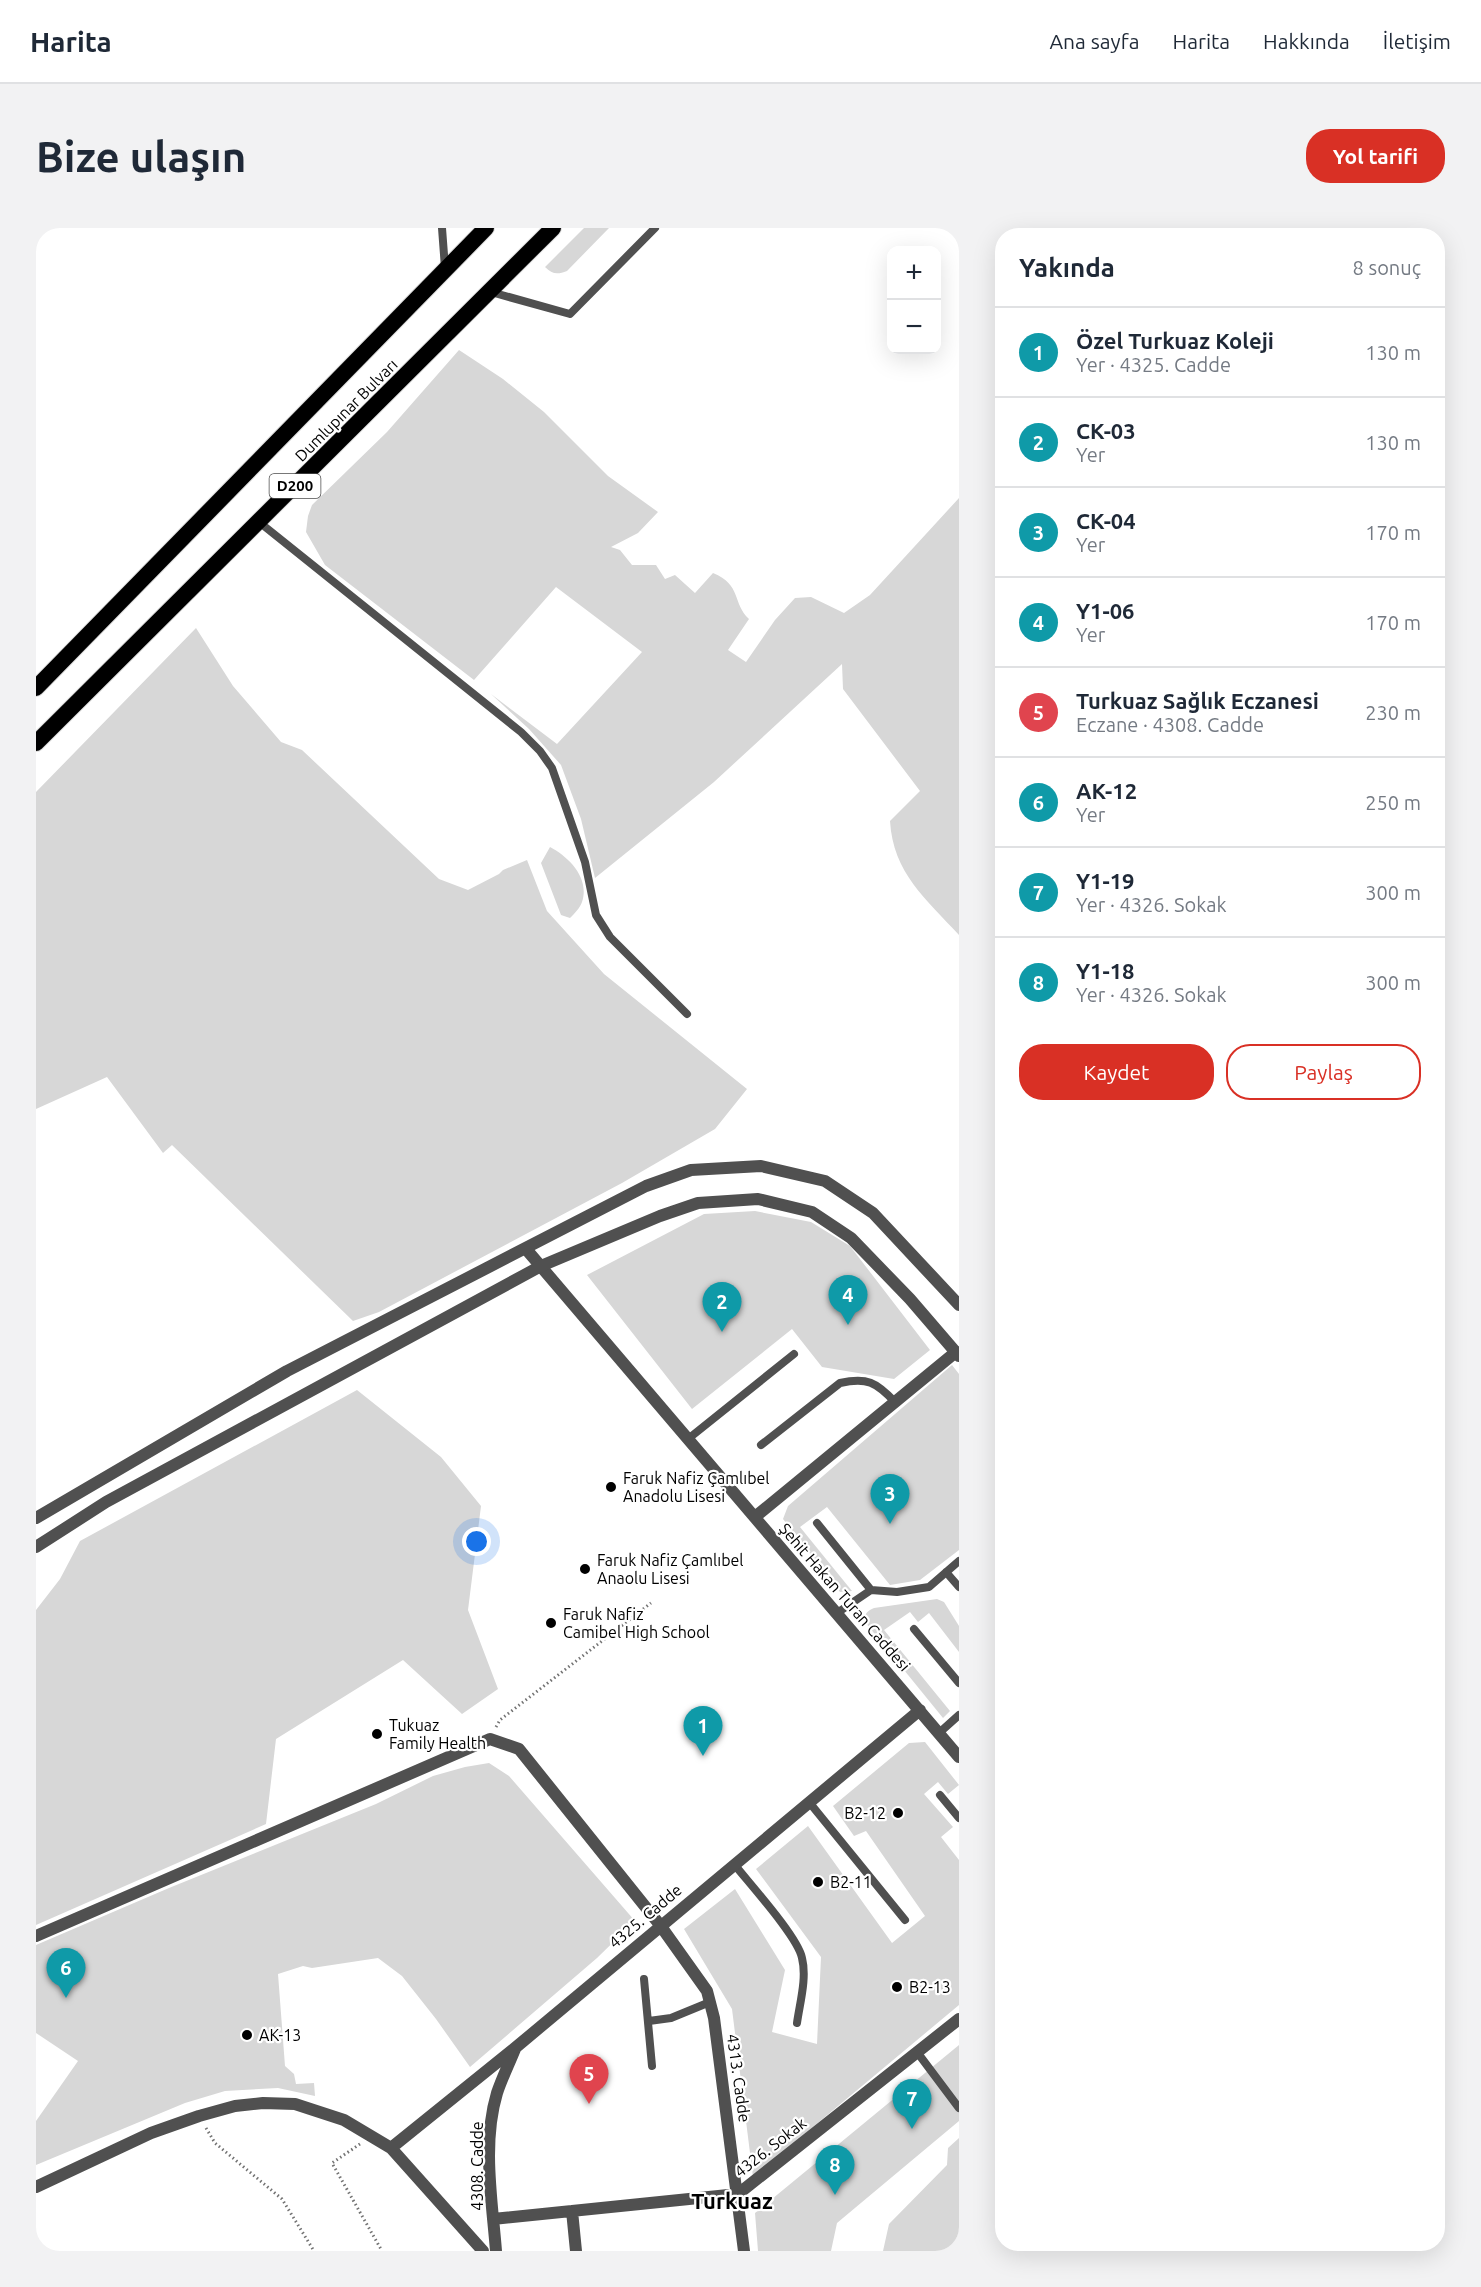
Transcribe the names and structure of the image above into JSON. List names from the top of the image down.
{
  "streets": {
    "highway": ["Dumlupınar Bulvarı", "D200"],
    "street": [
      "Şehit Hakan Turan Caddesi",
      "4325. Cadde",
      "4313. Cadde",
      "4326. Sokak",
      "4308. Cadde"
    ]
  },
  "crossings": [
    ["Şehit Hakan Turan Caddesi", "4325. Cadde"],
    ["4325. Cadde", "4313. Cadde"],
    ["4325. Cadde", "4308. Cadde"],
    ["4313. Cadde", "4326. Sokak"],
    ["4326. Sokak", "4308. Cadde"]
  ],
  "districts": ["Turkuaz"],
  "places": [
    "Faruk Nafiz Çamlıbel Anadolu Lisesi",
    "Faruk Nafiz Çamlıbel Anaolu Lisesi",
    "Faruk Nafiz Camibel High School",
    "Tukuaz Family Health",
    "B2-12",
    "B2-11",
    "B2-13",
    "AK-13"
  ],
  "page": {
    "header": "Harita",
    "nav": [
      "Ana sayfa",
      "Harita",
      "Hakkında",
      "İletişim"
    ],
    "buttons": [
      "Yol tarifi",
      ["Kaydet", "Paylaş"]
    ],
    "title": "Bize ulaşın",
    "heading": ["Yakında", "8 sonuç"],
    "map_buttons": ["+", "−"],
    "list": [
      {
        "mark": "1",
        "name": "Özel Turkuaz Koleji",
        "note": "Yer · 4325. Cadde",
        "value": "130 m"
      },
      {
        "mark": "2",
        "name": "CK-03",
        "note": "Yer",
        "value": "130 m"
      },
      {
        "mark": "3",
        "name": "CK-04",
        "note": "Yer",
        "value": "170 m"
      },
      {
        "mark": "4",
        "name": "Y1-06",
        "note": "Yer",
        "value": "170 m"
      },
      {
        "mark": "5",
        "name": "Turkuaz Sağlık Eczanesi",
        "note": "Eczane · 4308. Cadde",
        "value": "230 m"
      },
      {
        "mark": "6",
        "name": "AK-12",
        "note": "Yer",
        "value": "250 m"
      },
      {
        "mark": "7",
        "name": "Y1-19",
        "note": "Yer · 4326. Sokak",
        "value": "300 m"
      },
      {
        "mark": "8",
        "name": "Y1-18",
        "note": "Yer · 4326. Sokak",
        "value": "300 m"
      }
    ],
    "pins": [
      "4",
      "2",
      "3",
      "1",
      "6",
      "5",
      "7",
      "8"
    ]
  }
}
